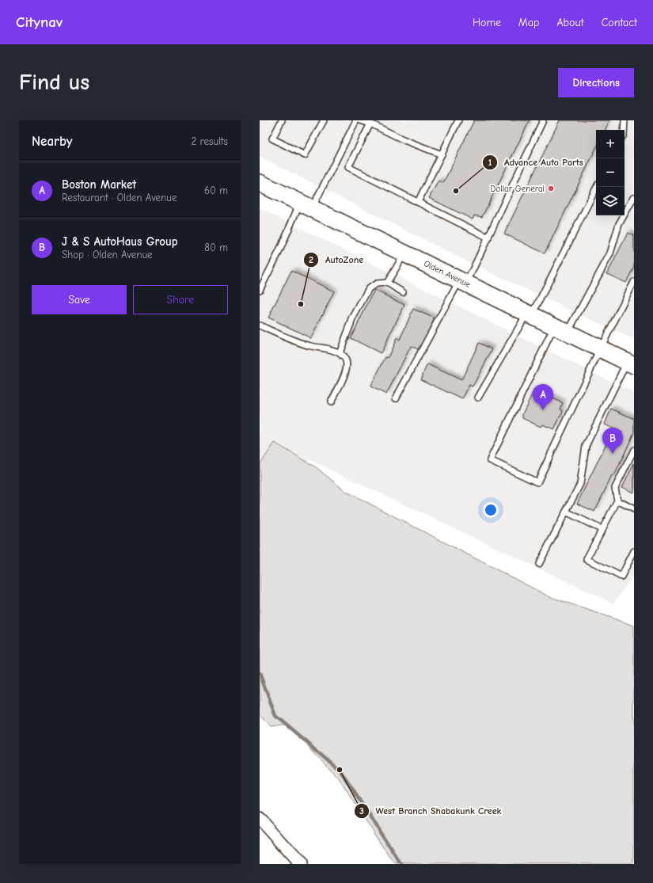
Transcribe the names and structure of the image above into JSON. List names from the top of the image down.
{
  "streets": {
    "main road": ["Olden Avenue"]
  },
  "places": [
    "Dollar General",
    "Advance Auto Parts",
    "AutoZone",
    "West Branch Shabakunk Creek"
  ],
  "page": {
    "header": "Citynav",
    "nav": [
      "Home",
      "Map",
      "About",
      "Contact"
    ],
    "buttons": [
      "Directions",
      ["Save", "Share"]
    ],
    "title": "Find us",
    "heading": ["Nearby", "2 results"],
    "map_buttons": ["+", "−"],
    "list": [
      {
        "mark": "A",
        "name": "Boston Market",
        "note": "Restaurant · Olden Avenue",
        "value": "60 m"
      },
      {
        "mark": "B",
        "name": "J & S AutoHaus Group",
        "note": "Shop · Olden Avenue",
        "value": "80 m"
      }
    ],
    "pins": ["A", "B"]
  }
}
